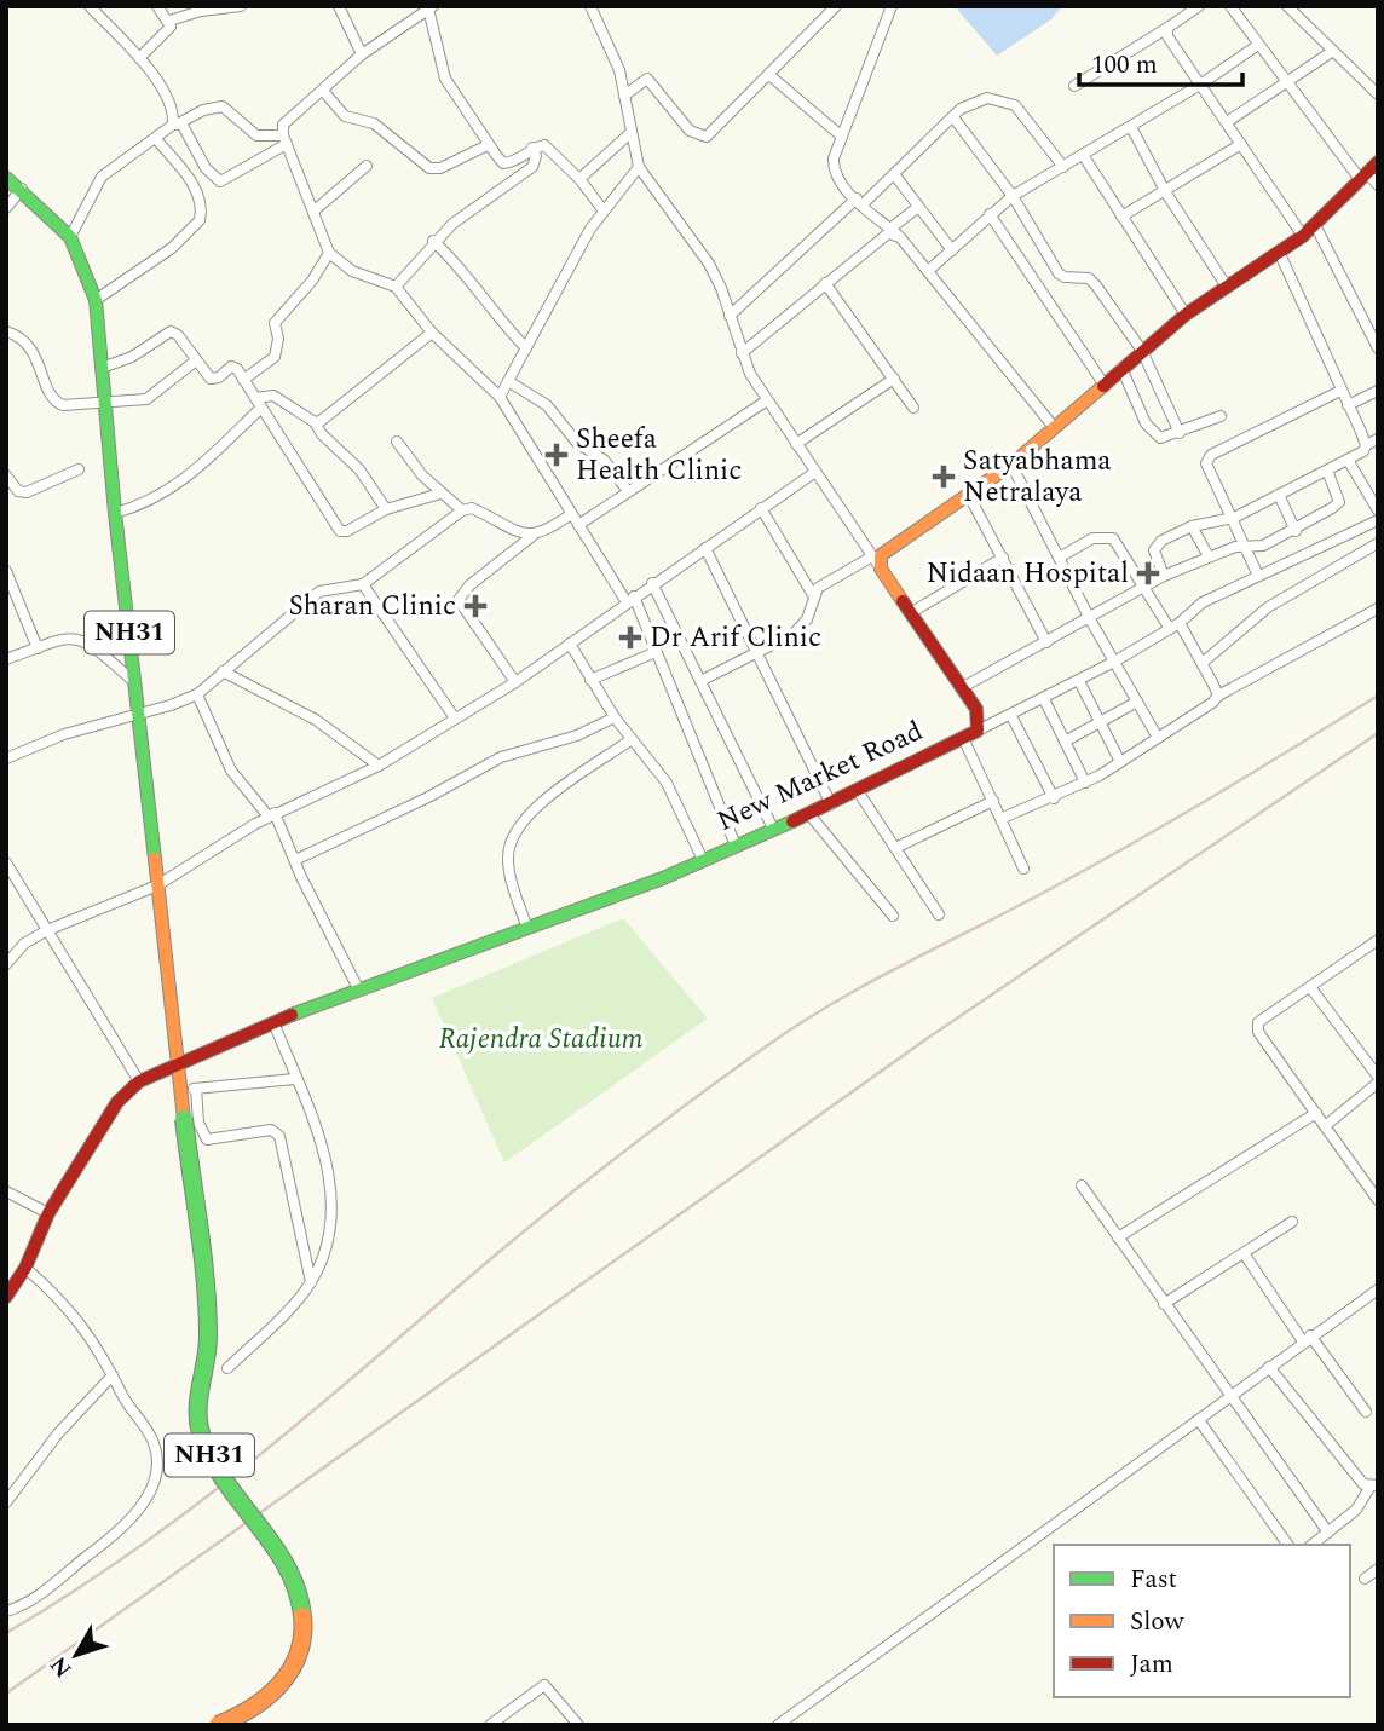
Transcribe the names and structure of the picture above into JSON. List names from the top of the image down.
{
  "streets": {
    "main road": ["NH31", "New Market Road"]
  },
  "crossings": [
    ["NH31", "New Market Road"]
  ],
  "parks": ["Rajendra Stadium"],
  "places": {
    "health": [
      "Sheefa Health Clinic",
      "Satyabhama Netralaya",
      "Nidaan Hospital",
      "Sharan Clinic",
      "Dr Arif Clinic"
    ]
  },
  "legend": ["Fast", "Slow", "Jam"],
  "scale_bar": "100 m",
  "north": "bottom left"
}
